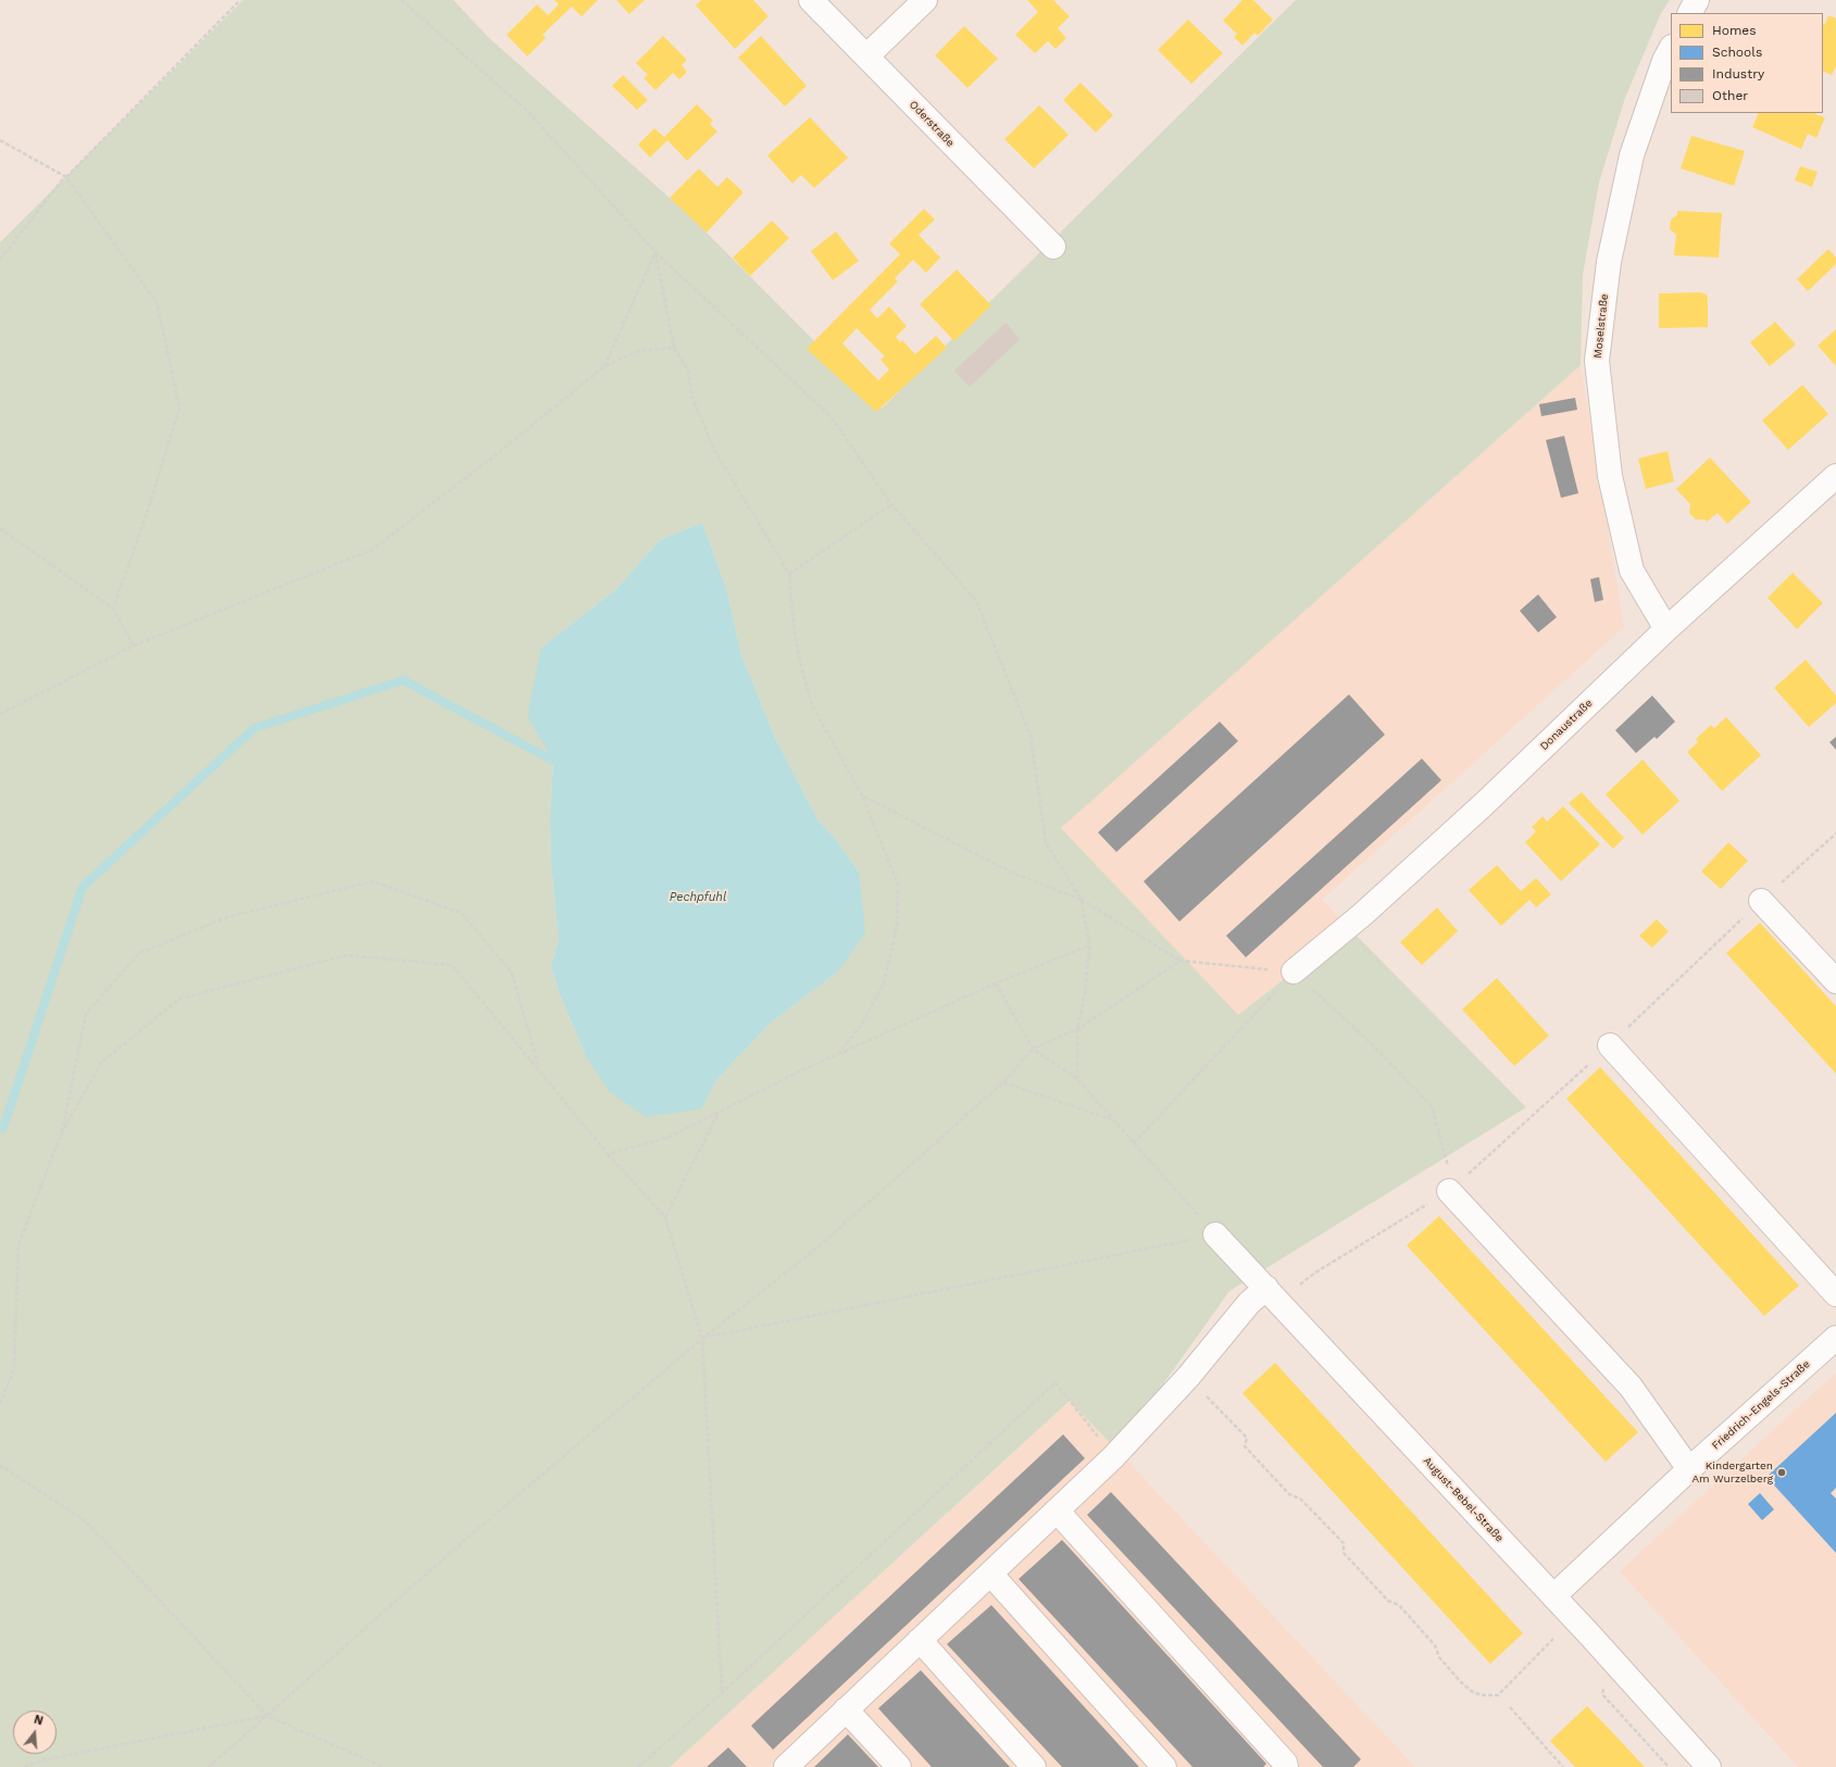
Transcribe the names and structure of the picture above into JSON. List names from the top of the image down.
{
  "streets": {
    "street": [
      "Oderstraße",
      "Moselstraße",
      "Donaustraße",
      "Friedrich-Engels-Straße",
      "August-Bebel-Straße"
    ]
  },
  "crossings": [
    ["Moselstraße", "Donaustraße"],
    ["Friedrich-Engels-Straße", "August-Bebel-Straße"]
  ],
  "water": ["Pechpfuhl"],
  "places": ["Kindergarten Am Wurzelberg"],
  "legend": [
    "Homes",
    "Schools",
    "Industry",
    "Other"
  ],
  "north": "top"
}
